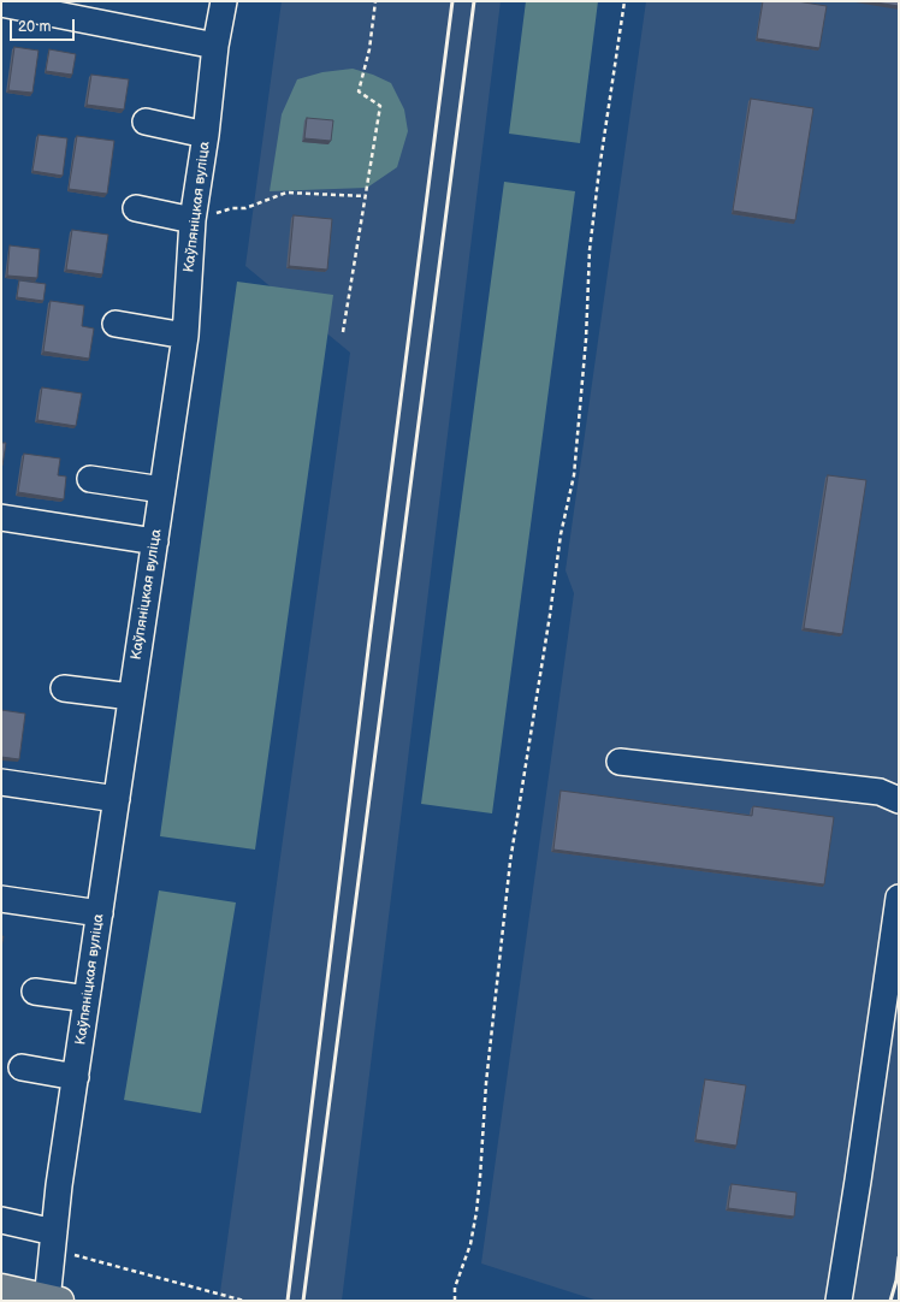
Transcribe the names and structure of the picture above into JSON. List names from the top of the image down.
{
  "streets": {
    "street": ["Каўпяніцкая вуліца"]
  },
  "scale_bar": "20 m"
}
